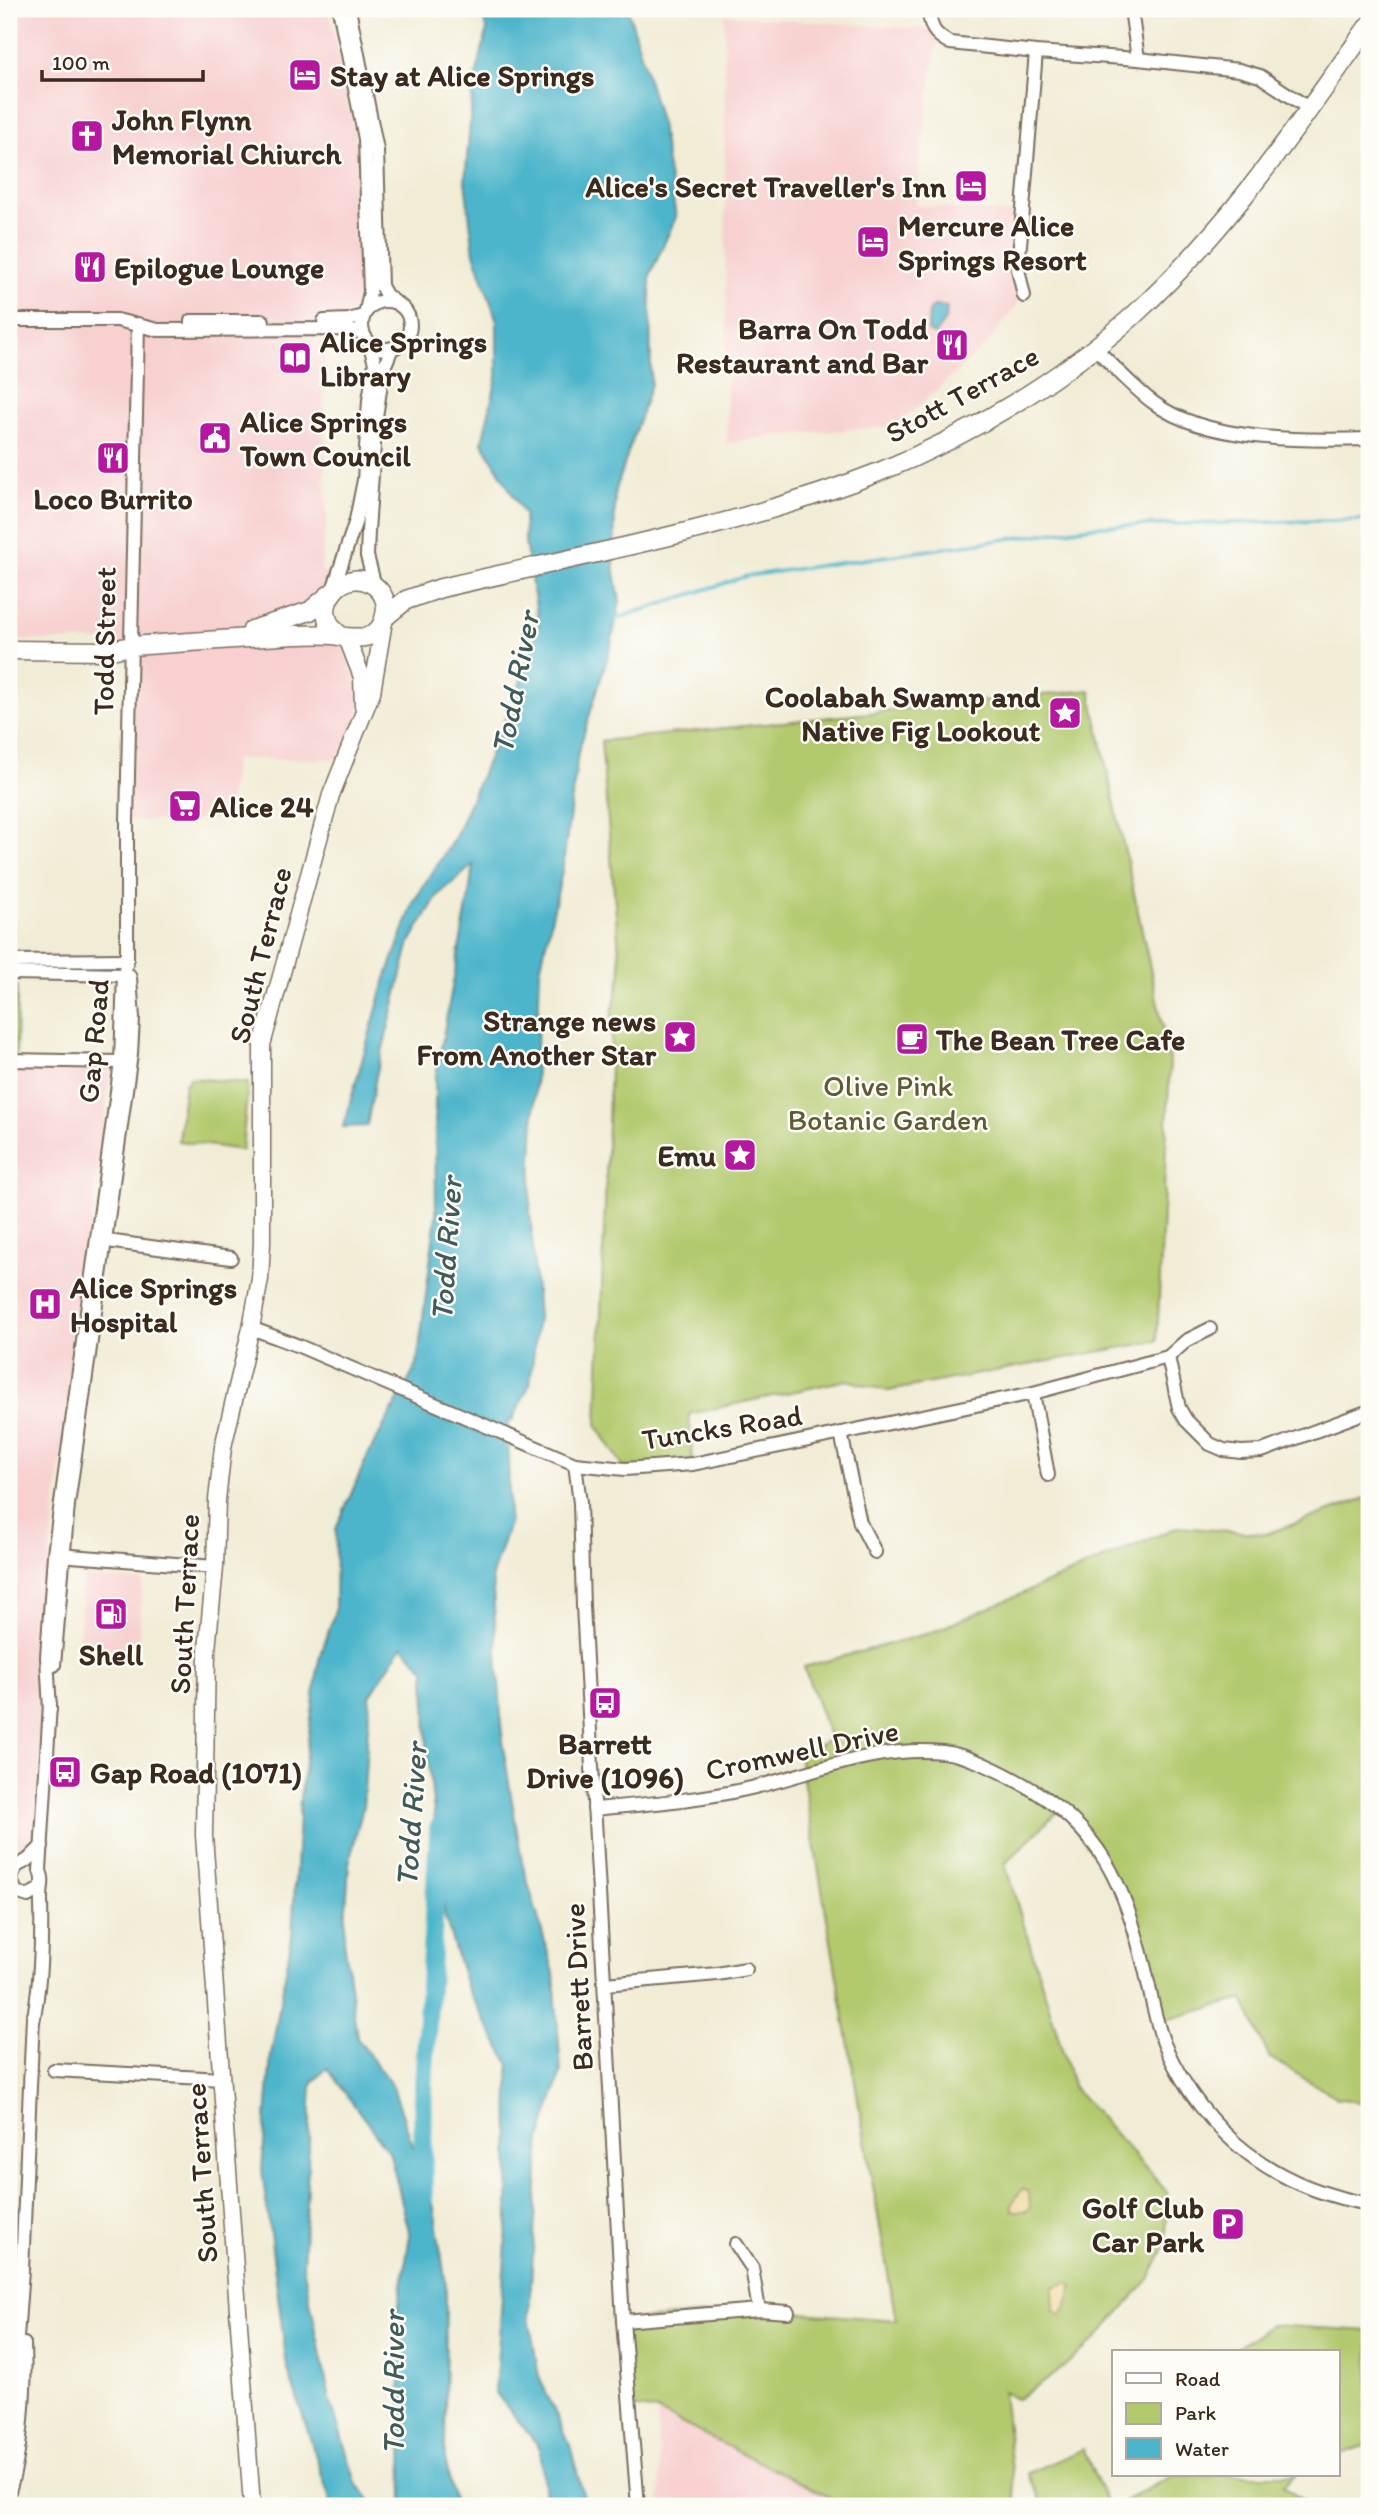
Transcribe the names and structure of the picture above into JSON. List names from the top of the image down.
{
  "streets": {
    "main road": ["Stott Terrace"],
    "street": [
      "Todd Street",
      "South Terrace",
      "Gap Road",
      "Tuncks Road",
      "Cromwell Drive",
      "Barrett Drive"
    ]
  },
  "crossings": [
    ["Stott Terrace", "South Terrace"],
    ["Todd Street", "Gap Road"],
    ["South Terrace", "Tuncks Road"],
    ["Tuncks Road", "Barrett Drive"],
    ["Cromwell Drive", "Barrett Drive"]
  ],
  "water": ["Todd River"],
  "parks": ["Olive Pink Botanic Garden"],
  "places": {
    "hotel": ["Stay at Alice Springs", "Alice's Secret Traveller's Inn", "Mercure Alice Springs Resort"],
    "church": ["John Flynn Memorial Chiurch"],
    "restaurant": ["Epilogue Lounge", "Barra On Todd Restaurant and Bar", "Loco Burrito"],
    "library": ["Alice Springs Library"],
    "public building": ["Alice Springs Town Council"],
    "place": ["Coolabah Swamp and Native Fig Lookout", "Strange news From Another Star", "Emu"],
    "supermarket": ["Alice 24"],
    "cafe": ["The Bean Tree Cafe"],
    "hospital": ["Alice Springs Hospital"],
    "fuel station": ["Shell"],
    "bus stop": ["Barrett Drive (1096)", "Gap Road (1071)"],
    "parking": ["Golf Club Car Park"]
  },
  "legend": ["Road", "Park", "Water"],
  "scale_bar": "100 m"
}
